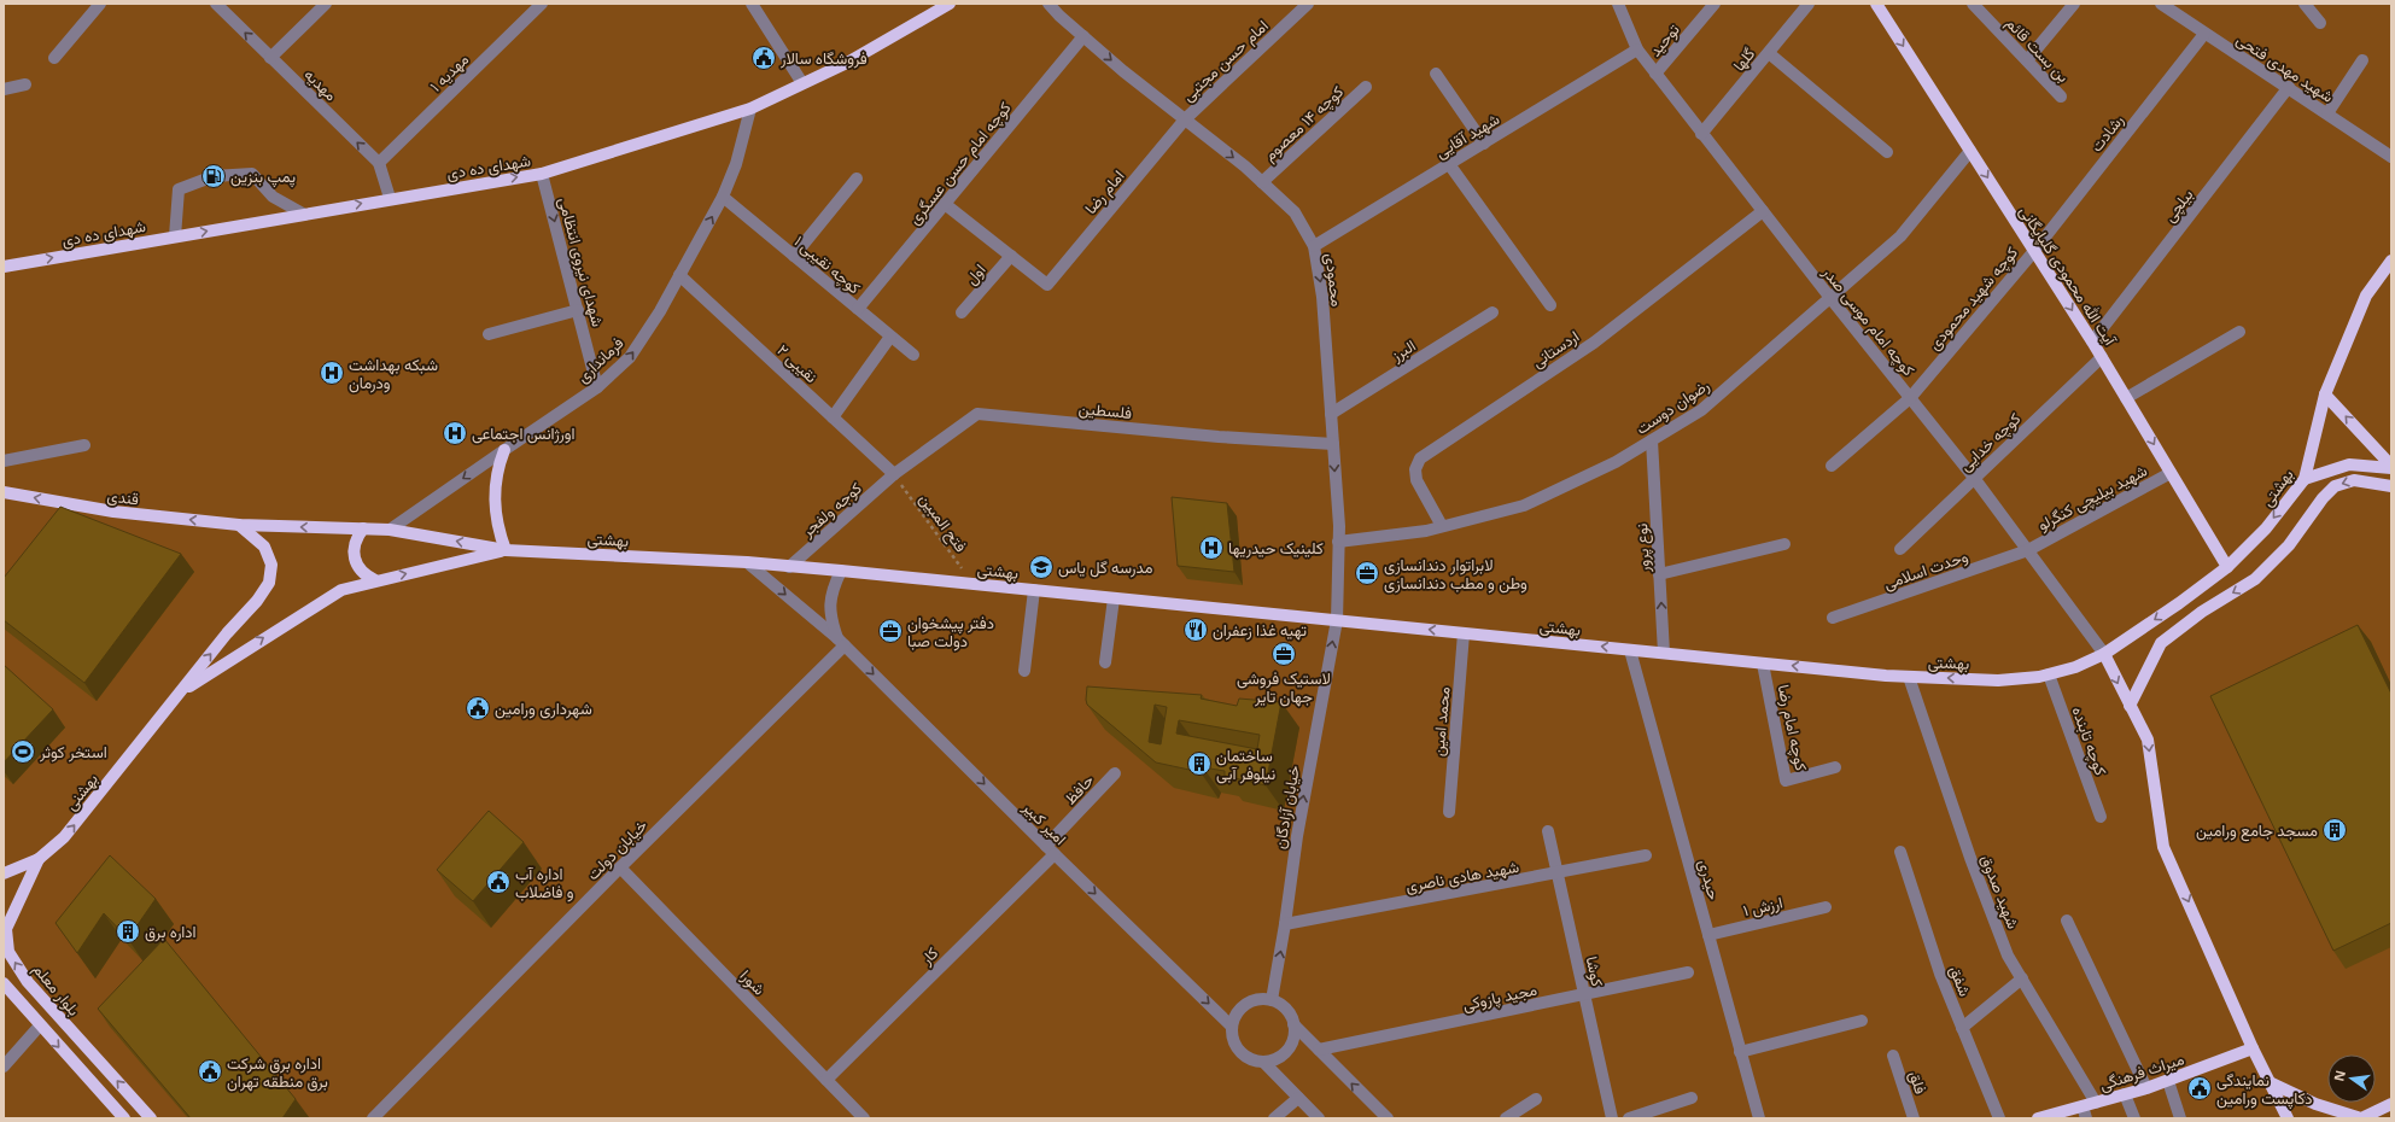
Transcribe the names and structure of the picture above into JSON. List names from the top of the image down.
{
  "streets": {
    "main road": [
      "شهدای ده دی",
      "آیت الله محمودی گلپایگانی",
      "بهشتی",
      "قندی",
      "بهشنی",
      "بلوار معلم",
      "میراث فرهنگی"
    ],
    "street": [
      "توحید",
      "بن بست قائم",
      "گلها",
      "امام حسن مجتبی",
      "شهید مهدی فتحی",
      "مهدیه ۱",
      "مهدیه",
      "کوچه ۱۴ معصوم",
      "رشادت",
      "شهید آقایی",
      "کوچه امام حسن عسگری",
      "امام رضا",
      "بیلچی",
      "شهدای نیروی انتظامی",
      "کوچه نقیبی ۱",
      "اول",
      "محمودی",
      "کوچه شهید محمودی",
      "کوچه امام موسی صدر",
      "اردستانی",
      "البرز",
      "فرمانداری",
      "نقیبی ۲",
      "رضوان دوست",
      "فلسطین",
      "کوچه خدایی",
      "شهید بیلیچی کنگرلو",
      "کوجه ولفجر",
      "نوع پرور",
      "وحدت اسلامی",
      "محمد امین",
      "کوچه امام رضا",
      "کوچه تابنده",
      "حافظ",
      "خیابان آزادگان",
      "امیر کبیر",
      "خیابان دولت",
      "شهید هادی ناصری",
      "حیدری",
      "شهید صدوق",
      "ارزش ۱",
      "کار",
      "کوشا",
      "شفق",
      "شورا",
      "مجید پازوکی",
      "فلق"
    ],
    "path": ["فتح المبین"]
  },
  "crossings": [
    ["توحید", "کوچه امام موسی صدر"],
    ["گلها", "کوچه امام موسی صدر"],
    ["امام حسن مجتبی", "امام رضا"],
    ["امام حسن مجتبی", "محمودی"],
    ["شهید مهدی فتحی", "رشادت"],
    ["شهید مهدی فتحی", "بیلچی"],
    ["مهدیه ۱", "مهدیه"],
    ["مهدیه", "شهدای ده دی"],
    ["کوچه ۱۴ معصوم", "محمودی"],
    ["رشادت", "آیت الله محمودی گلپایگانی"],
    ["رشادت", "کوچه شهید محمودی"],
    ["شهید آقایی", "محمودی"],
    ["شهید آقایی", "کوچه امام موسی صدر"],
    ["کوچه امام حسن عسگری", "کوچه نقیبی ۱"],
    ["کوچه امام حسن عسگری", "محمودی"],
    ["شهدای ده دی", "شهدای نیروی انتظامی"],
    ["شهدای ده دی", "فرمانداری"],
    ["امام رضا", "اول"],
    ["امام رضا", "محمودی"],
    ["بیلچی", "آیت الله محمودی گلپایگانی"],
    ["شهدای نیروی انتظامی", "فرمانداری"],
    ["کوچه نقیبی ۱", "فرمانداری"],
    ["آیت الله محمودی گلپایگانی", "کوچه شهید محمودی"],
    ["آیت الله محمودی گلپایگانی", "رضوان دوست"],
    ["آیت الله محمودی گلپایگانی", "کوچه خدایی"],
    ["آیت الله محمودی گلپایگانی", "بهشتی"],
    ["آیت الله محمودی گلپایگانی", "شهید بیلیچی کنگرلو"],
    ["محمودی", "البرز"],
    ["محمودی", "رضوان دوست"],
    ["محمودی", "فلسطین"],
    ["محمودی", "بهشتی"],
    ["محمودی", "خیابان آزادگان"],
    ["کوچه شهید محمودی", "کوچه امام موسی صدر"],
    ["کوچه امام موسی صدر", "اردستانی"],
    ["کوچه امام موسی صدر", "رضوان دوست"],
    ["کوچه امام موسی صدر", "کوچه خدایی"],
    ["کوچه امام موسی صدر", "بهشتی"],
    ["کوچه امام موسی صدر", "شهید بیلیچی کنگرلو"],
    ["کوچه امام موسی صدر", "وحدت اسلامی"],
    ["اردستانی", "رضوان دوست"],
    ["فرمانداری", "نقیبی ۲"],
    ["فرمانداری", "قندی"],
    ["نقیبی ۲", "فلسطین"],
    ["نقیبی ۲", "کوجه ولفجر"],
    ["نقیبی ۲", "فتح المبین"],
    ["رضوان دوست", "نوع پرور"],
    ["فلسطین", "کوجه ولفجر"],
    ["فلسطین", "فتح المبین"],
    ["بهشتی", "قندی"],
    ["بهشتی", "کوجه ولفجر"],
    ["بهشتی", "فتح المبین"],
    ["بهشتی", "نوع پرور"],
    ["بهشتی", "محمد امین"],
    ["بهشتی", "کوچه امام رضا"],
    ["بهشتی", "کوچه تابنده"],
    ["بهشتی", "خیابان آزادگان"],
    ["بهشتی", "امیر کبیر"],
    ["بهشتی", "حیدری"],
    ["بهشتی", "شهید صدوق"],
    ["قندی", "بهشنی"],
    ["شهید بیلیچی کنگرلو", "وحدت اسلامی"],
    ["کوجه ولفجر", "فتح المبین"],
    ["حافظ", "امیر کبیر"],
    ["حافظ", "کار"],
    ["بهشنی", "بلوار معلم"],
    ["خیابان آزادگان", "امیر کبیر"],
    ["خیابان آزادگان", "شهید هادی ناصری"],
    ["امیر کبیر", "خیابان دولت"],
    ["امیر کبیر", "کار"],
    ["خیابان دولت", "شورا"],
    ["شهید هادی ناصری", "کوشا"],
    ["حیدری", "ارزش ۱"],
    ["شهید صدوق", "میراث فرهنگی"],
    ["کار", "شورا"],
    ["کوشا", "مجید پازوکی"]
  ],
  "one_way": [
    "مهدیه",
    "شهدای ده دی",
    "شهدای نیروی انتظامی",
    "آیت الله محمودی گلپایگانی",
    "محمودی",
    "بهشتی",
    "قندی",
    "نوع پرور",
    "بهشنی",
    "خیابان آزادگان",
    "امیر کبیر"
  ],
  "places": {
    "public building": [
      "فروشگاه سالار",
      "شهرداری ورامین",
      "اداره آب و فاضلاب",
      "اداره برق شرکت برق منطقه تهران",
      "نمایندگی دکاپست ورامین"
    ],
    "fuel station": ["پمپ بنزین"],
    "hospital": ["شبکه بهداشت ودرمان", "اورژانس اجتماعی", "کلینیک حیدریها"],
    "school or university": ["مدرسه گل یاس"],
    "office": ["لابراتوار دندانسازی وطن و مطب دندانسازی", "دفتر پیشخوان دولت صبا", "لاستیک فروشی جهان تایر"],
    "restaurant": ["تهیه غذا زعفران"],
    "sports": ["استخر کوثر"],
    "building": ["ساختمان نیلوفر آبی", "مسجد جامع ورامین", "اداره برق"]
  },
  "north": "left"
}
